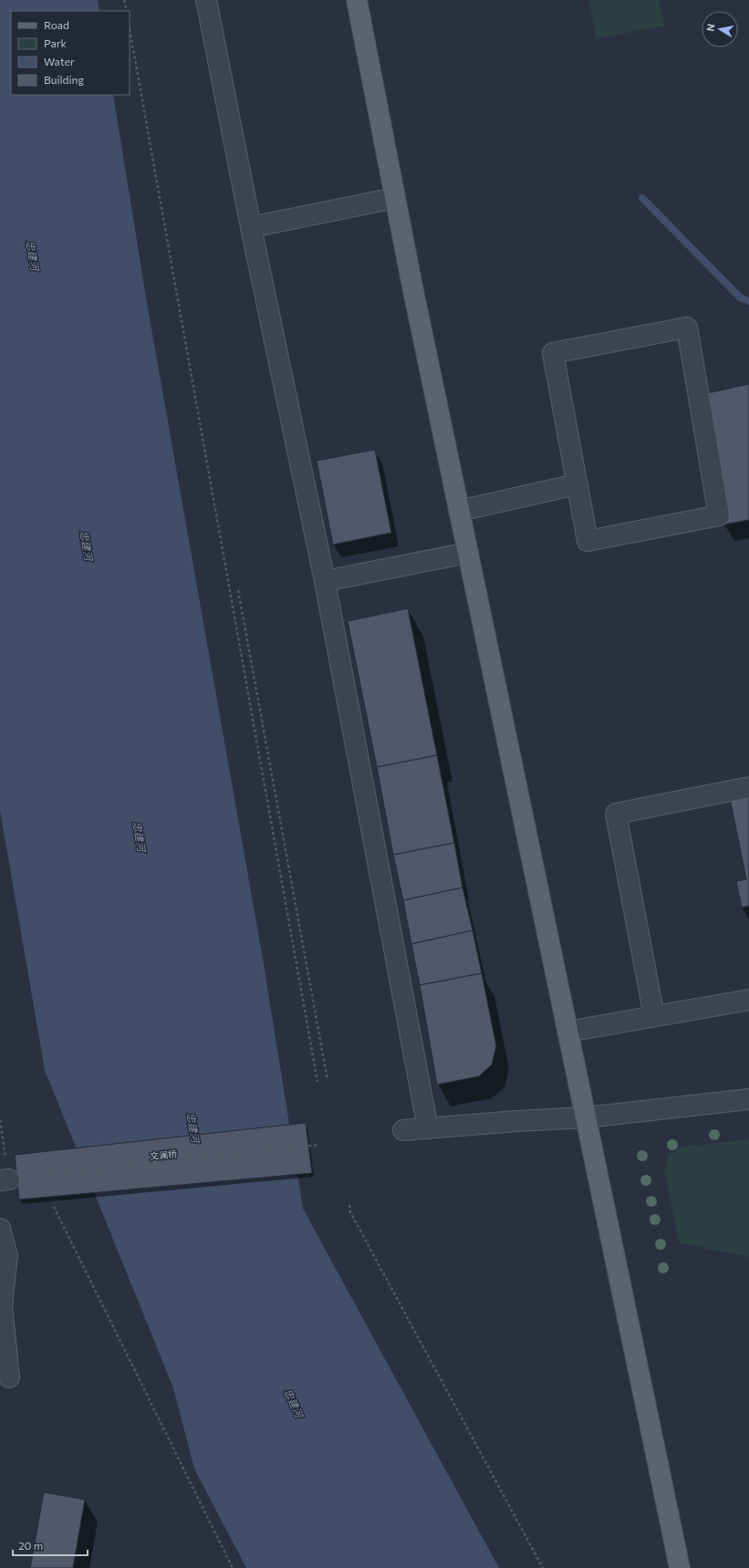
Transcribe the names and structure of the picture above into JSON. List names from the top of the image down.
{
  "streets": {
    "path": ["文澜桥"]
  },
  "water": ["忠建河"],
  "legend": [
    "Road",
    "Park",
    "Water",
    "Building"
  ],
  "scale_bar": "20 m",
  "north": "left"
}
